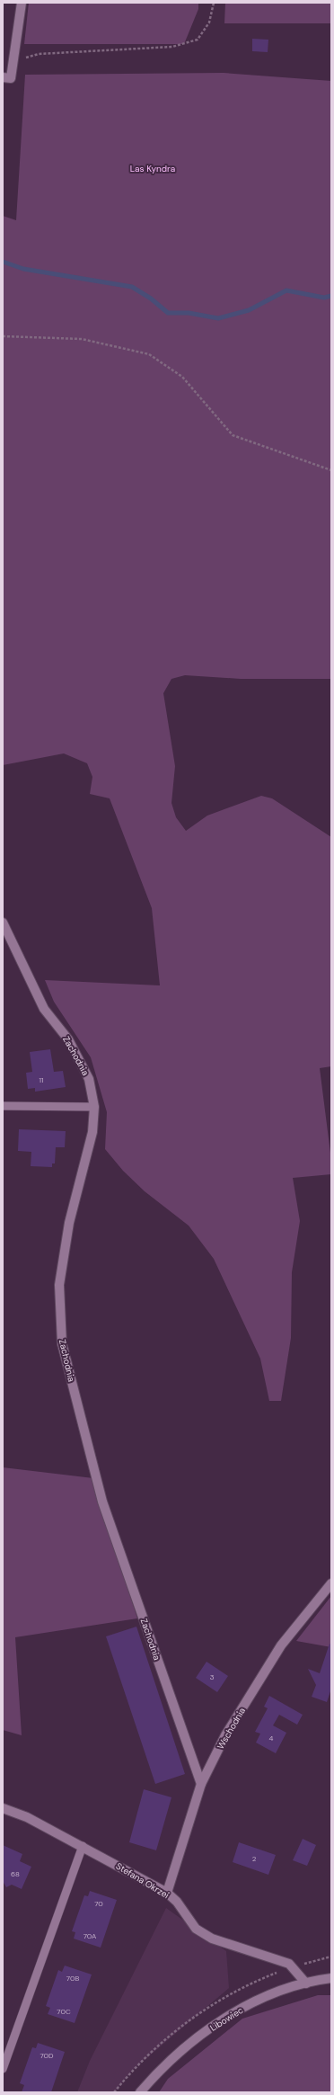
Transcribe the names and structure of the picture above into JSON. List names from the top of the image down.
{
  "streets": {
    "street": [
      "Zachodnia",
      "Wschodnia",
      "Stefana Okrzei",
      "Libowiec"
    ]
  },
  "crossings": [
    ["Zachodnia", "Wschodnia"],
    ["Wschodnia", "Stefana Okrzei"],
    ["Stefana Okrzei", "Libowiec"]
  ],
  "parks": ["Las Kyndra"],
  "house_numbers": [
    "11",
    "3",
    "4",
    "2",
    "68",
    "70",
    "70A",
    "70B",
    "70C",
    "70D"
  ]
}
